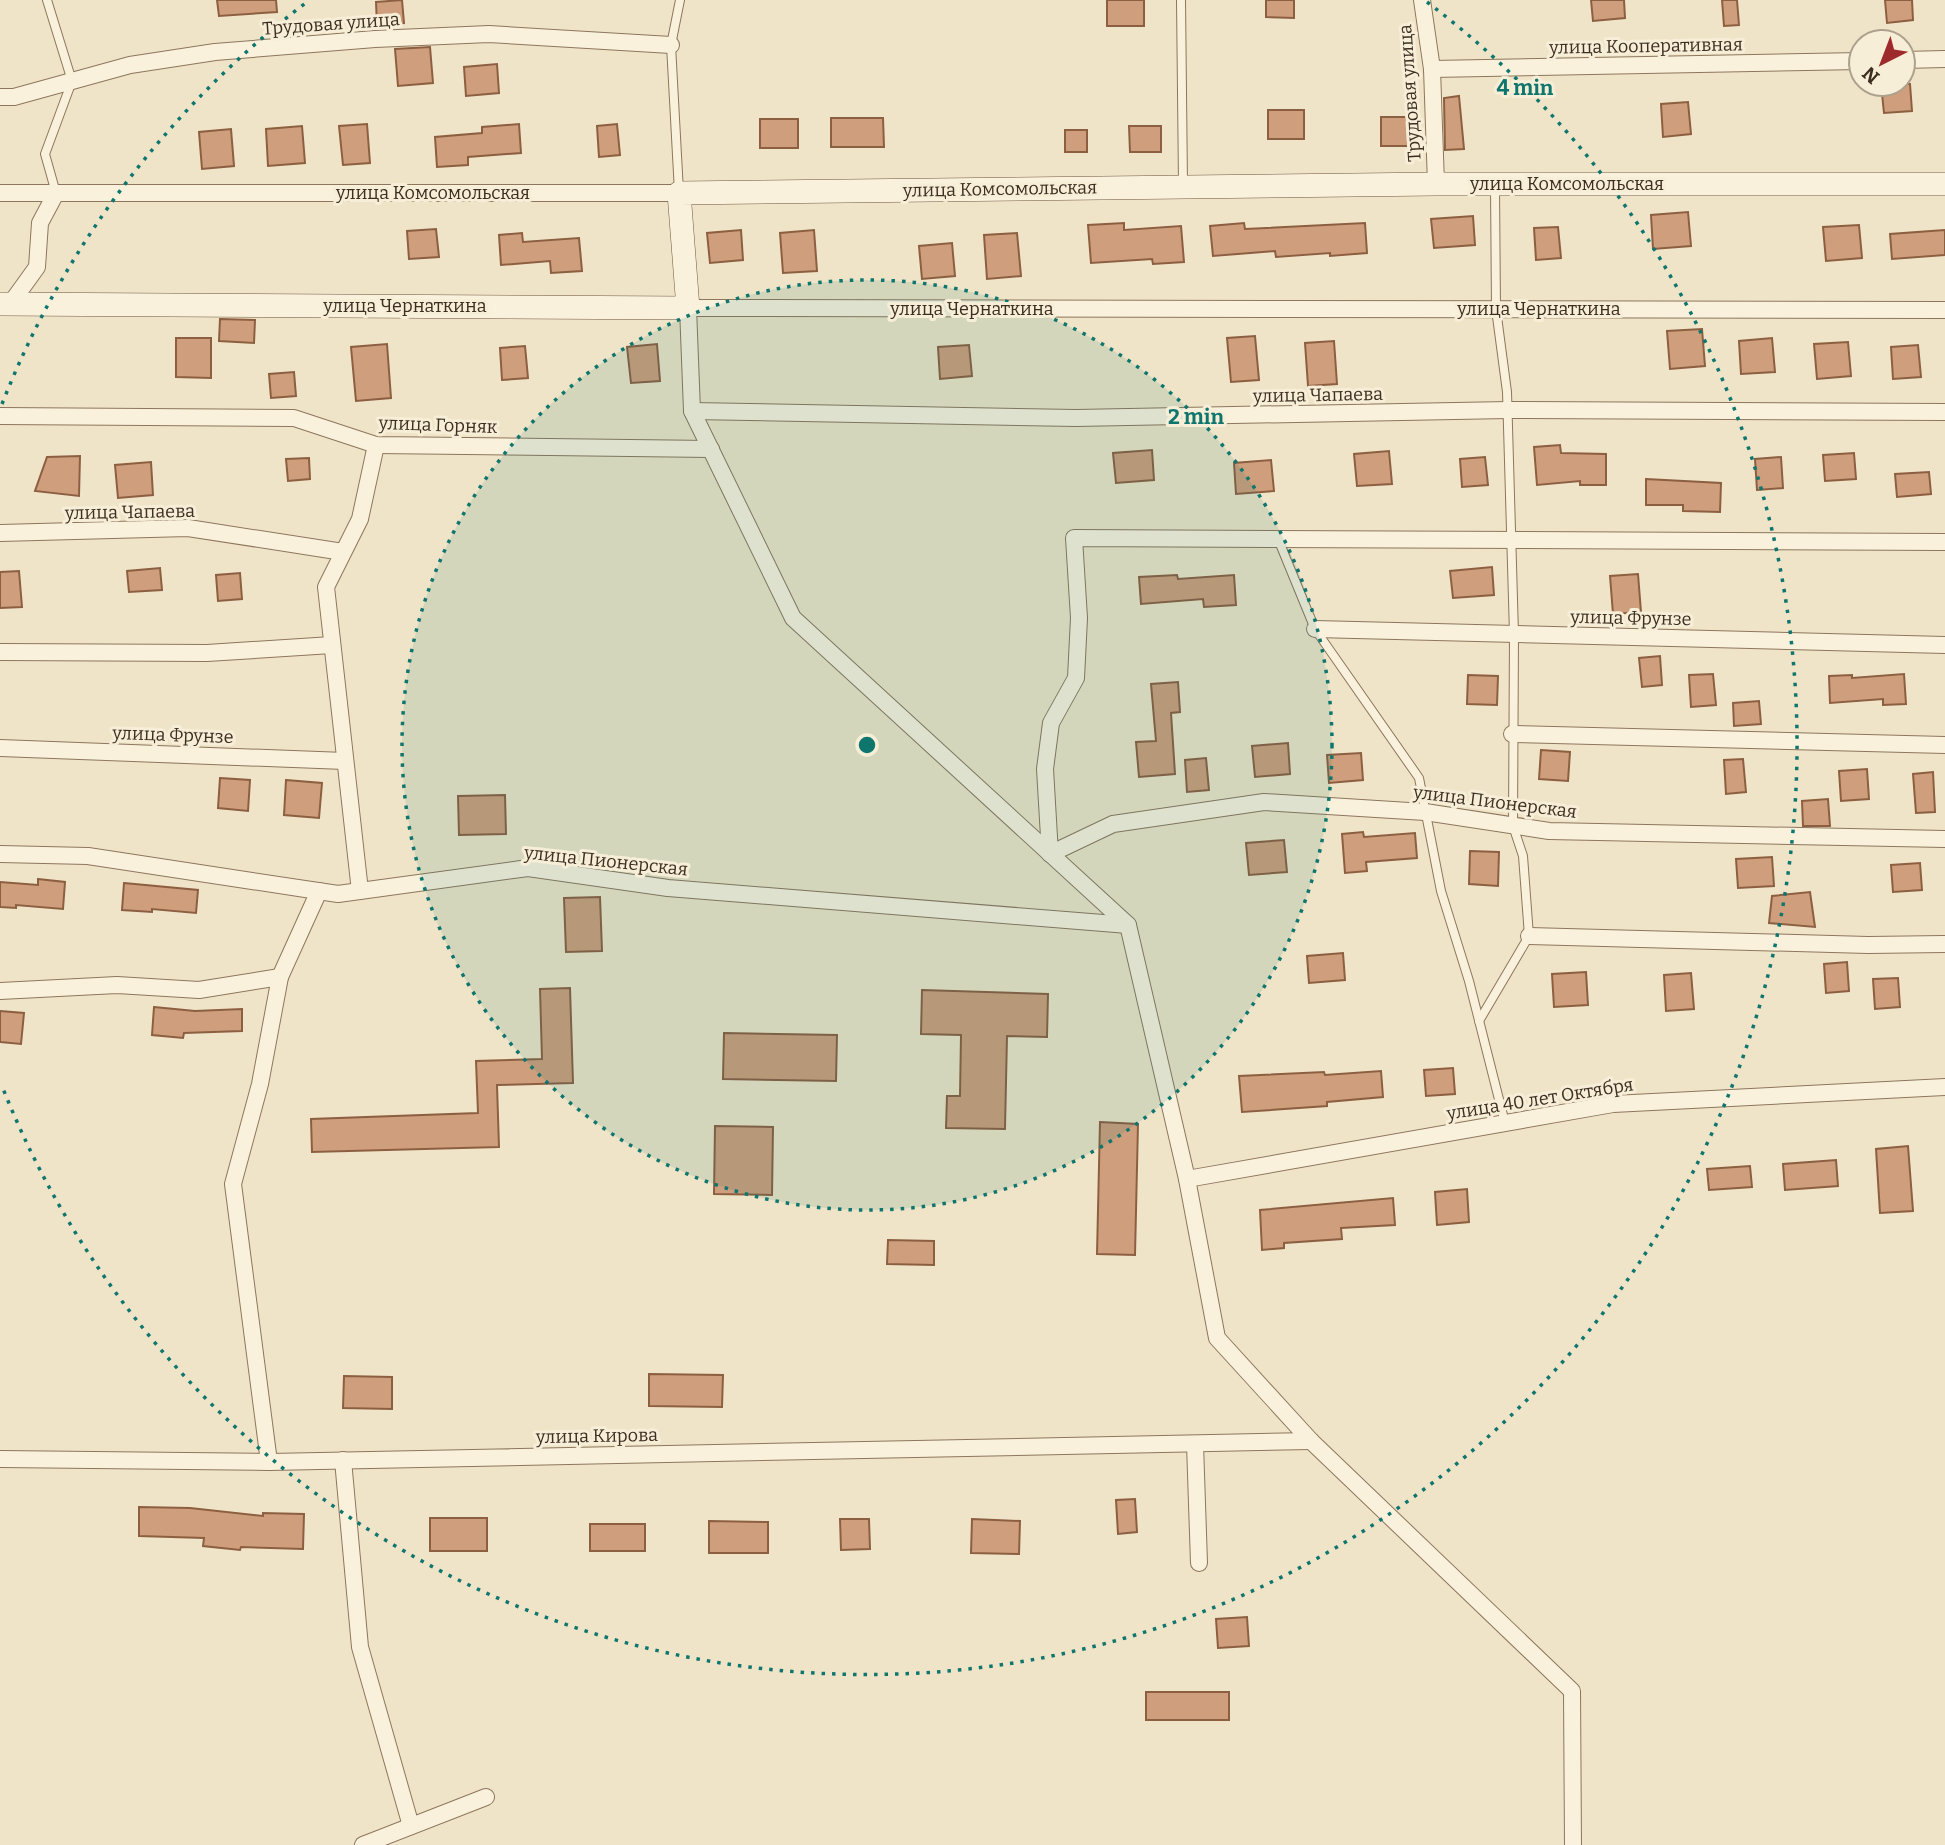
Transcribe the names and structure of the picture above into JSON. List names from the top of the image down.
{
  "streets": {
    "street": [
      "Трудовая улица",
      "улица Кооперативная",
      "улица Комсомольская",
      "улица Чернаткина",
      "улица Чапаева",
      "улица Горняк",
      "улица Фрунзе",
      "улица Пионерская",
      "улица 40 лет Октября",
      "улица Кирова"
    ]
  },
  "crossings": [
    ["Трудовая улица", "улица Кооперативная"],
    ["Трудовая улица", "улица Комсомольская"]
  ],
  "north": "bottom left",
  "rings": ["4 min", "2 min"]
}
